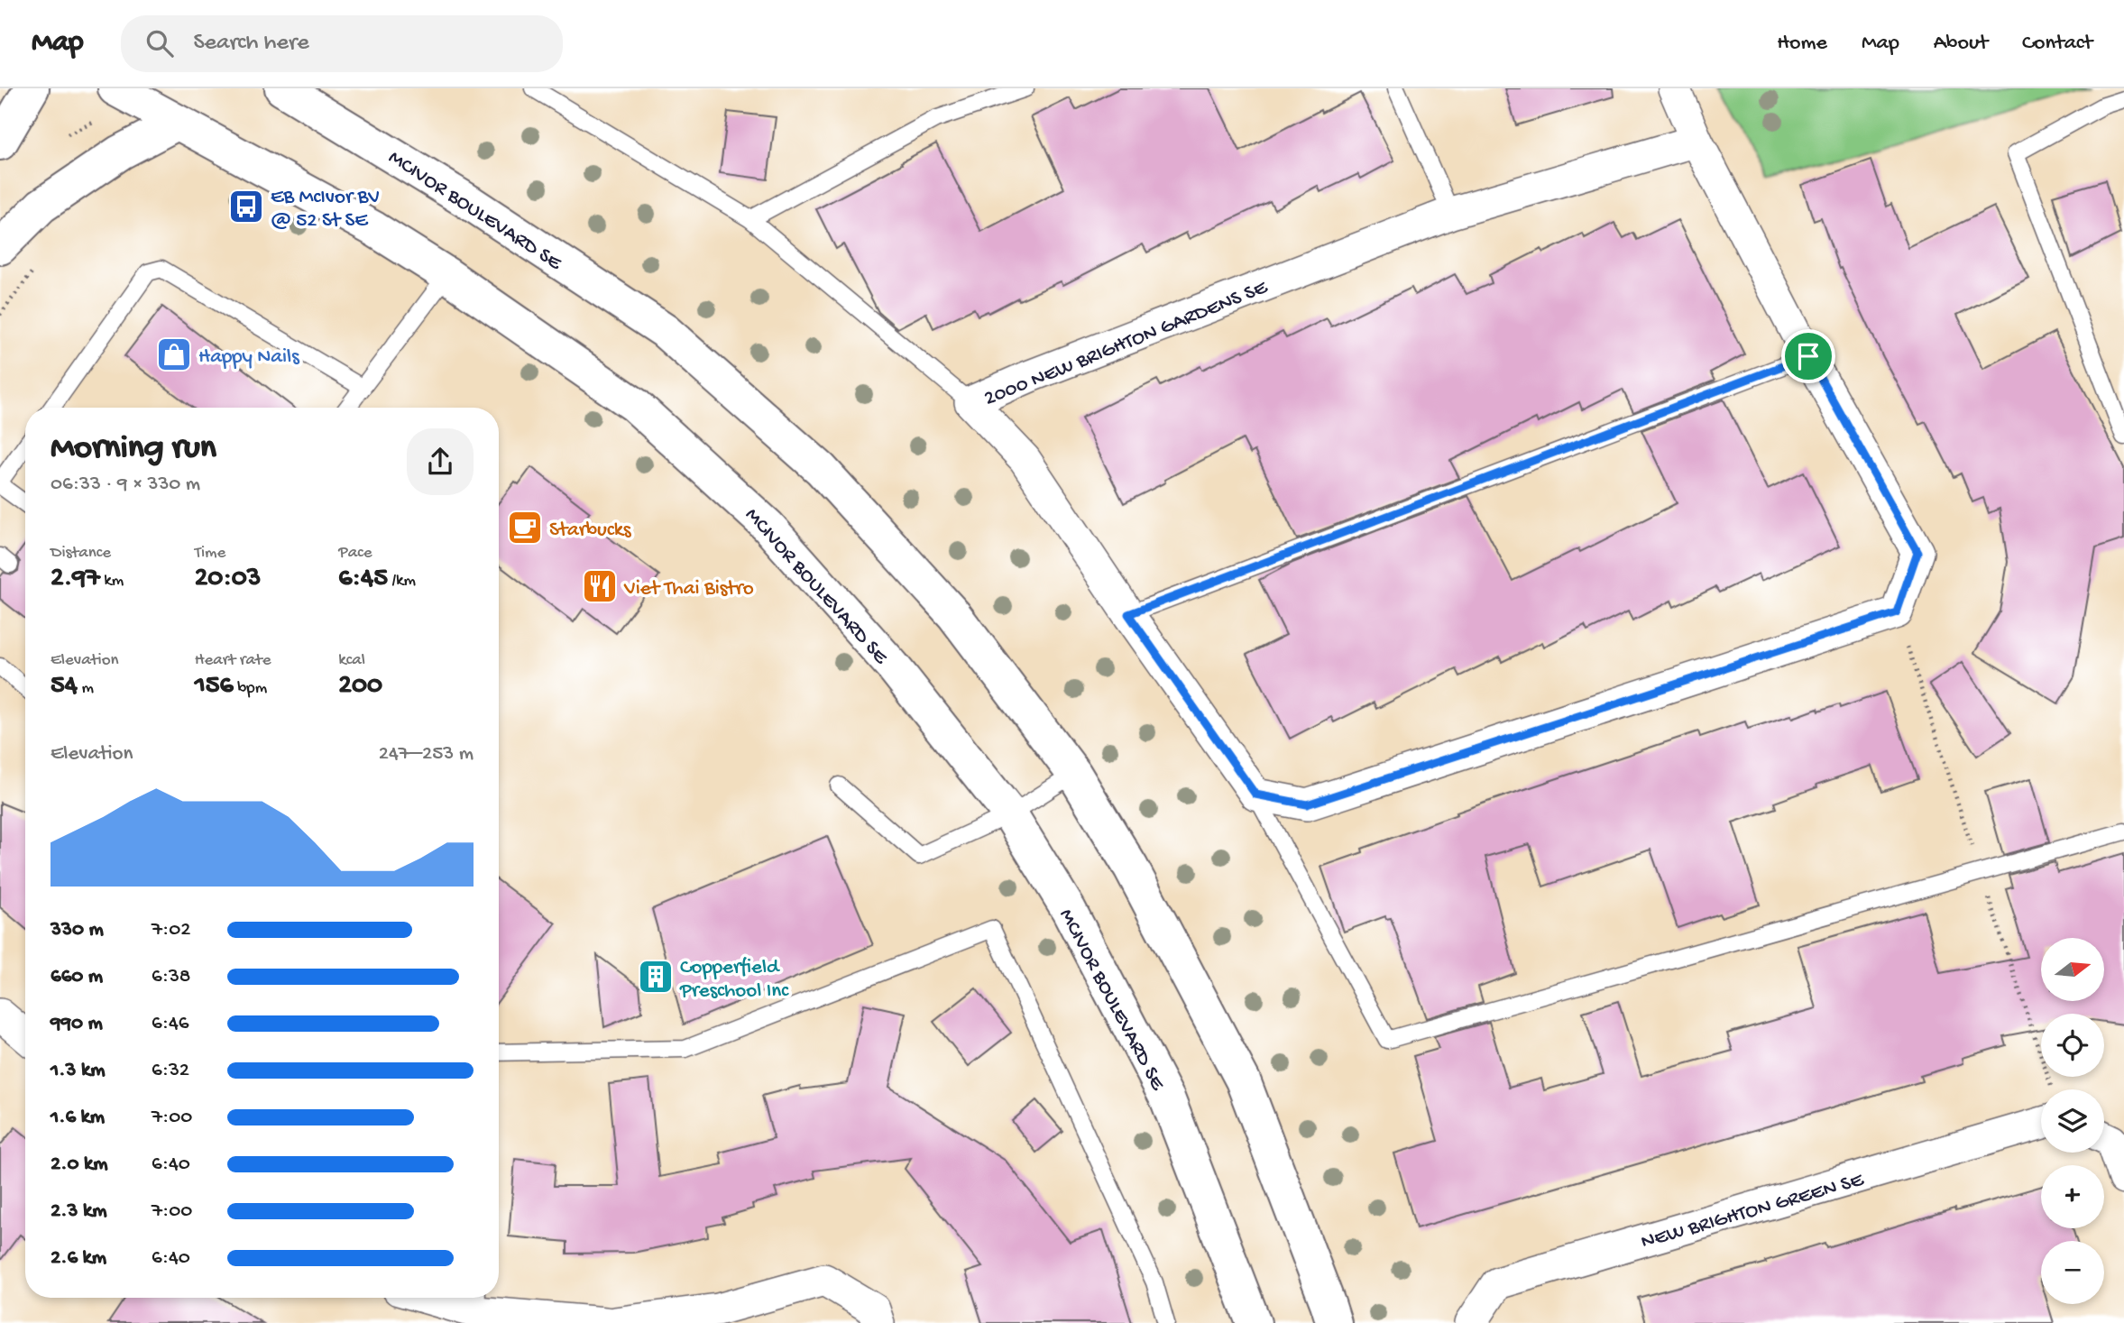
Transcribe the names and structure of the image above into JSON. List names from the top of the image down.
{
  "streets": {
    "main road": ["MCIVOR BOULEVARD SE"],
    "street": ["2000 NEW BRIGHTON GARDENS SE", "NEW BRIGHTON GREEN SE"]
  },
  "places": {
    "bus stop": ["EB McIvor BV @ 52 St SE"],
    "shop": ["Happy Nails"],
    "cafe": ["Starbucks"],
    "restaurant": ["Viet Thai Bistro"],
    "building": ["Copperfield Preschool Inc"]
  },
  "north": "right",
  "page": {
    "header": "Map",
    "search": "Search here",
    "nav": [
      "Home",
      "Map",
      "About",
      "Contact"
    ],
    "heading": ["Morning run", "06:33 · 9 × 330 m"],
    "stats": [
      ["Distance", "2.97 km"],
      ["Time", "20:03"],
      ["Pace", "6:45 /km"],
      ["Elevation", "54 m"],
      ["Heart rate", "156 bpm"],
      ["kcal", "200"]
    ],
    "chart": ["Elevation", "247–253 m"],
    "list": [
      {
        "name": "330 m",
        "note": "7:02"
      },
      {
        "name": "660 m",
        "note": "6:38"
      },
      {
        "name": "990 m",
        "note": "6:46"
      },
      {
        "name": "1.3 km",
        "note": "6:32"
      },
      {
        "name": "1.6 km",
        "note": "7:00"
      },
      {
        "name": "2.0 km",
        "note": "6:40"
      },
      {
        "name": "2.3 km",
        "note": "7:00"
      },
      {
        "name": "2.6 km",
        "note": "6:40"
      }
    ],
    "map_buttons": ["+", "−"]
  }
}
